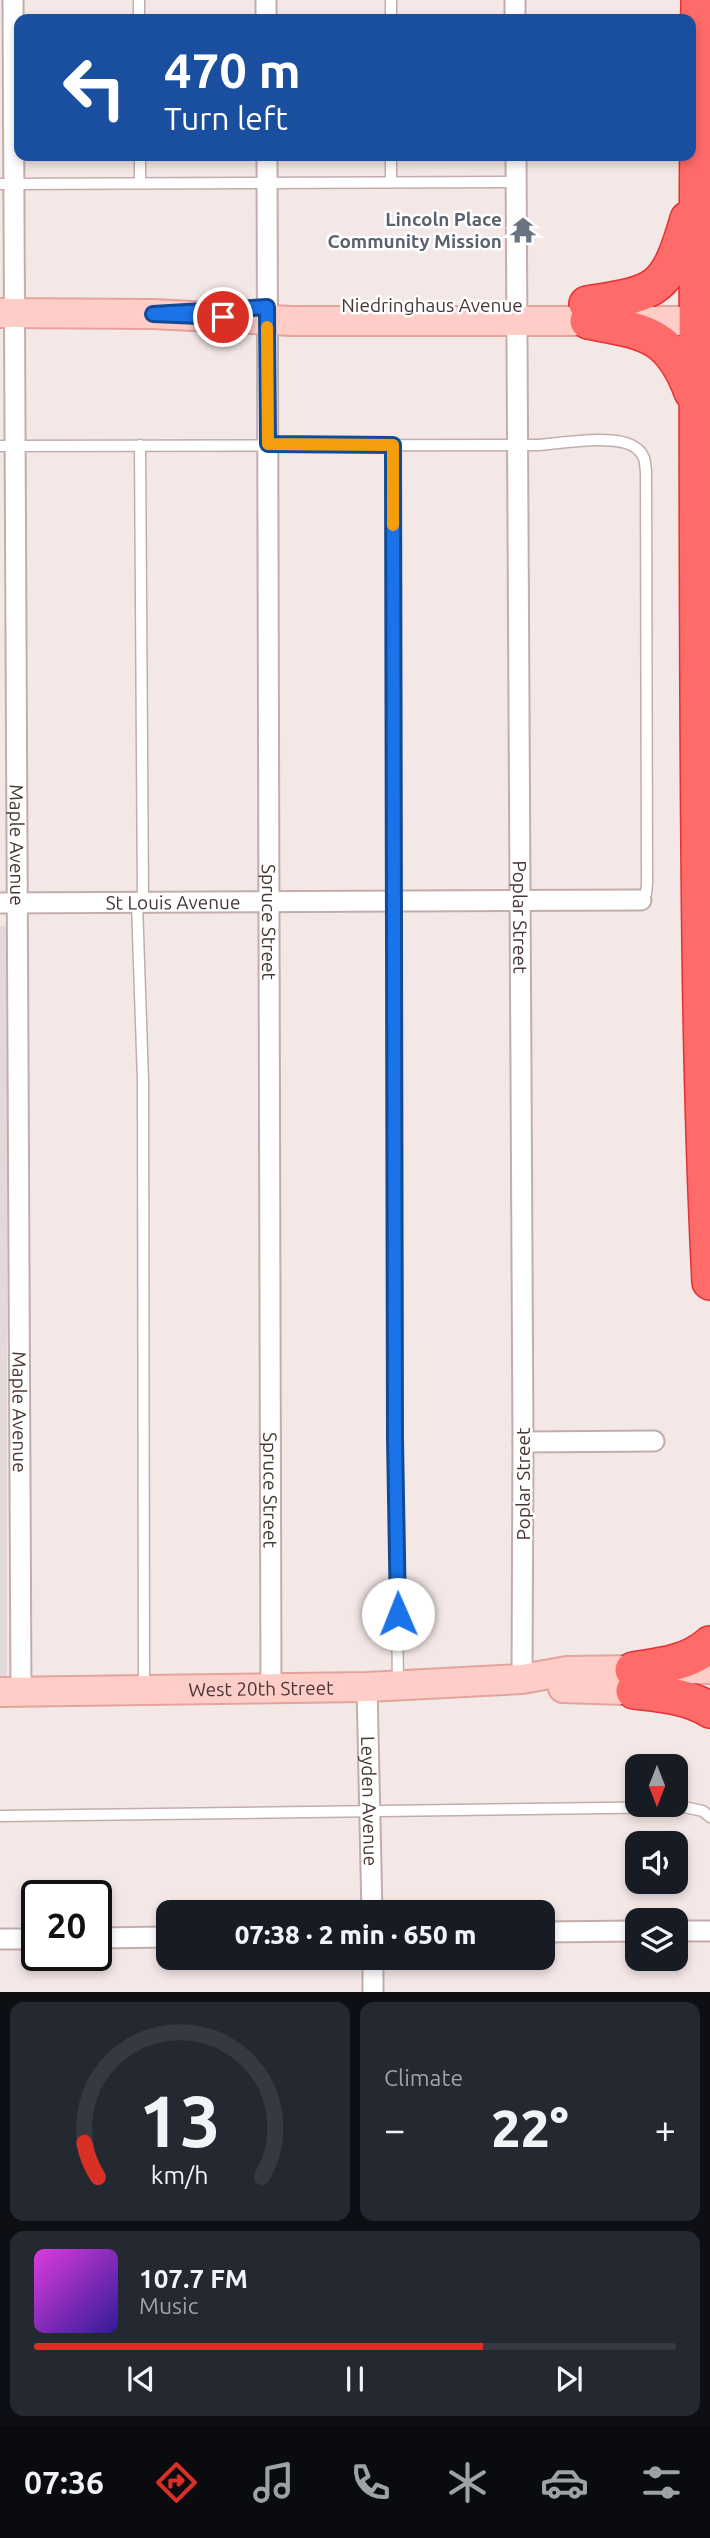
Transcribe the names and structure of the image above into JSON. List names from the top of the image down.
{
  "streets": {
    "street": [
      "Niedringhaus Avenue",
      "Maple Avenue",
      "St Louis Avenue",
      "Poplar Street",
      "Spruce Street",
      "West 20th Street",
      "Leyden Avenue"
    ]
  },
  "crossings": [
    ["Niedringhaus Avenue", "Maple Avenue"],
    ["Niedringhaus Avenue", "Poplar Street"],
    ["Niedringhaus Avenue", "Spruce Street"],
    ["Maple Avenue", "St Louis Avenue"],
    ["Maple Avenue", "West 20th Street"],
    ["St Louis Avenue", "Poplar Street"],
    ["St Louis Avenue", "Spruce Street"],
    ["Poplar Street", "West 20th Street"],
    ["Spruce Street", "West 20th Street"],
    ["West 20th Street", "Leyden Avenue"]
  ],
  "places": {
    "temple": ["Lincoln Place Community Mission"]
  },
  "north": "bottom",
  "page": {
    "turn": ["470 m", "Turn left"],
    "limit": "20",
    "trip": "07:38 · 2 min · 650 m",
    "tile": "Climate",
    "heat": ["−", "22°", "+"],
    "song": ["107.7 FM", "Music"],
    "tabs": "07:36",
    "gauge": ["13", "km/h"]
  }
}
